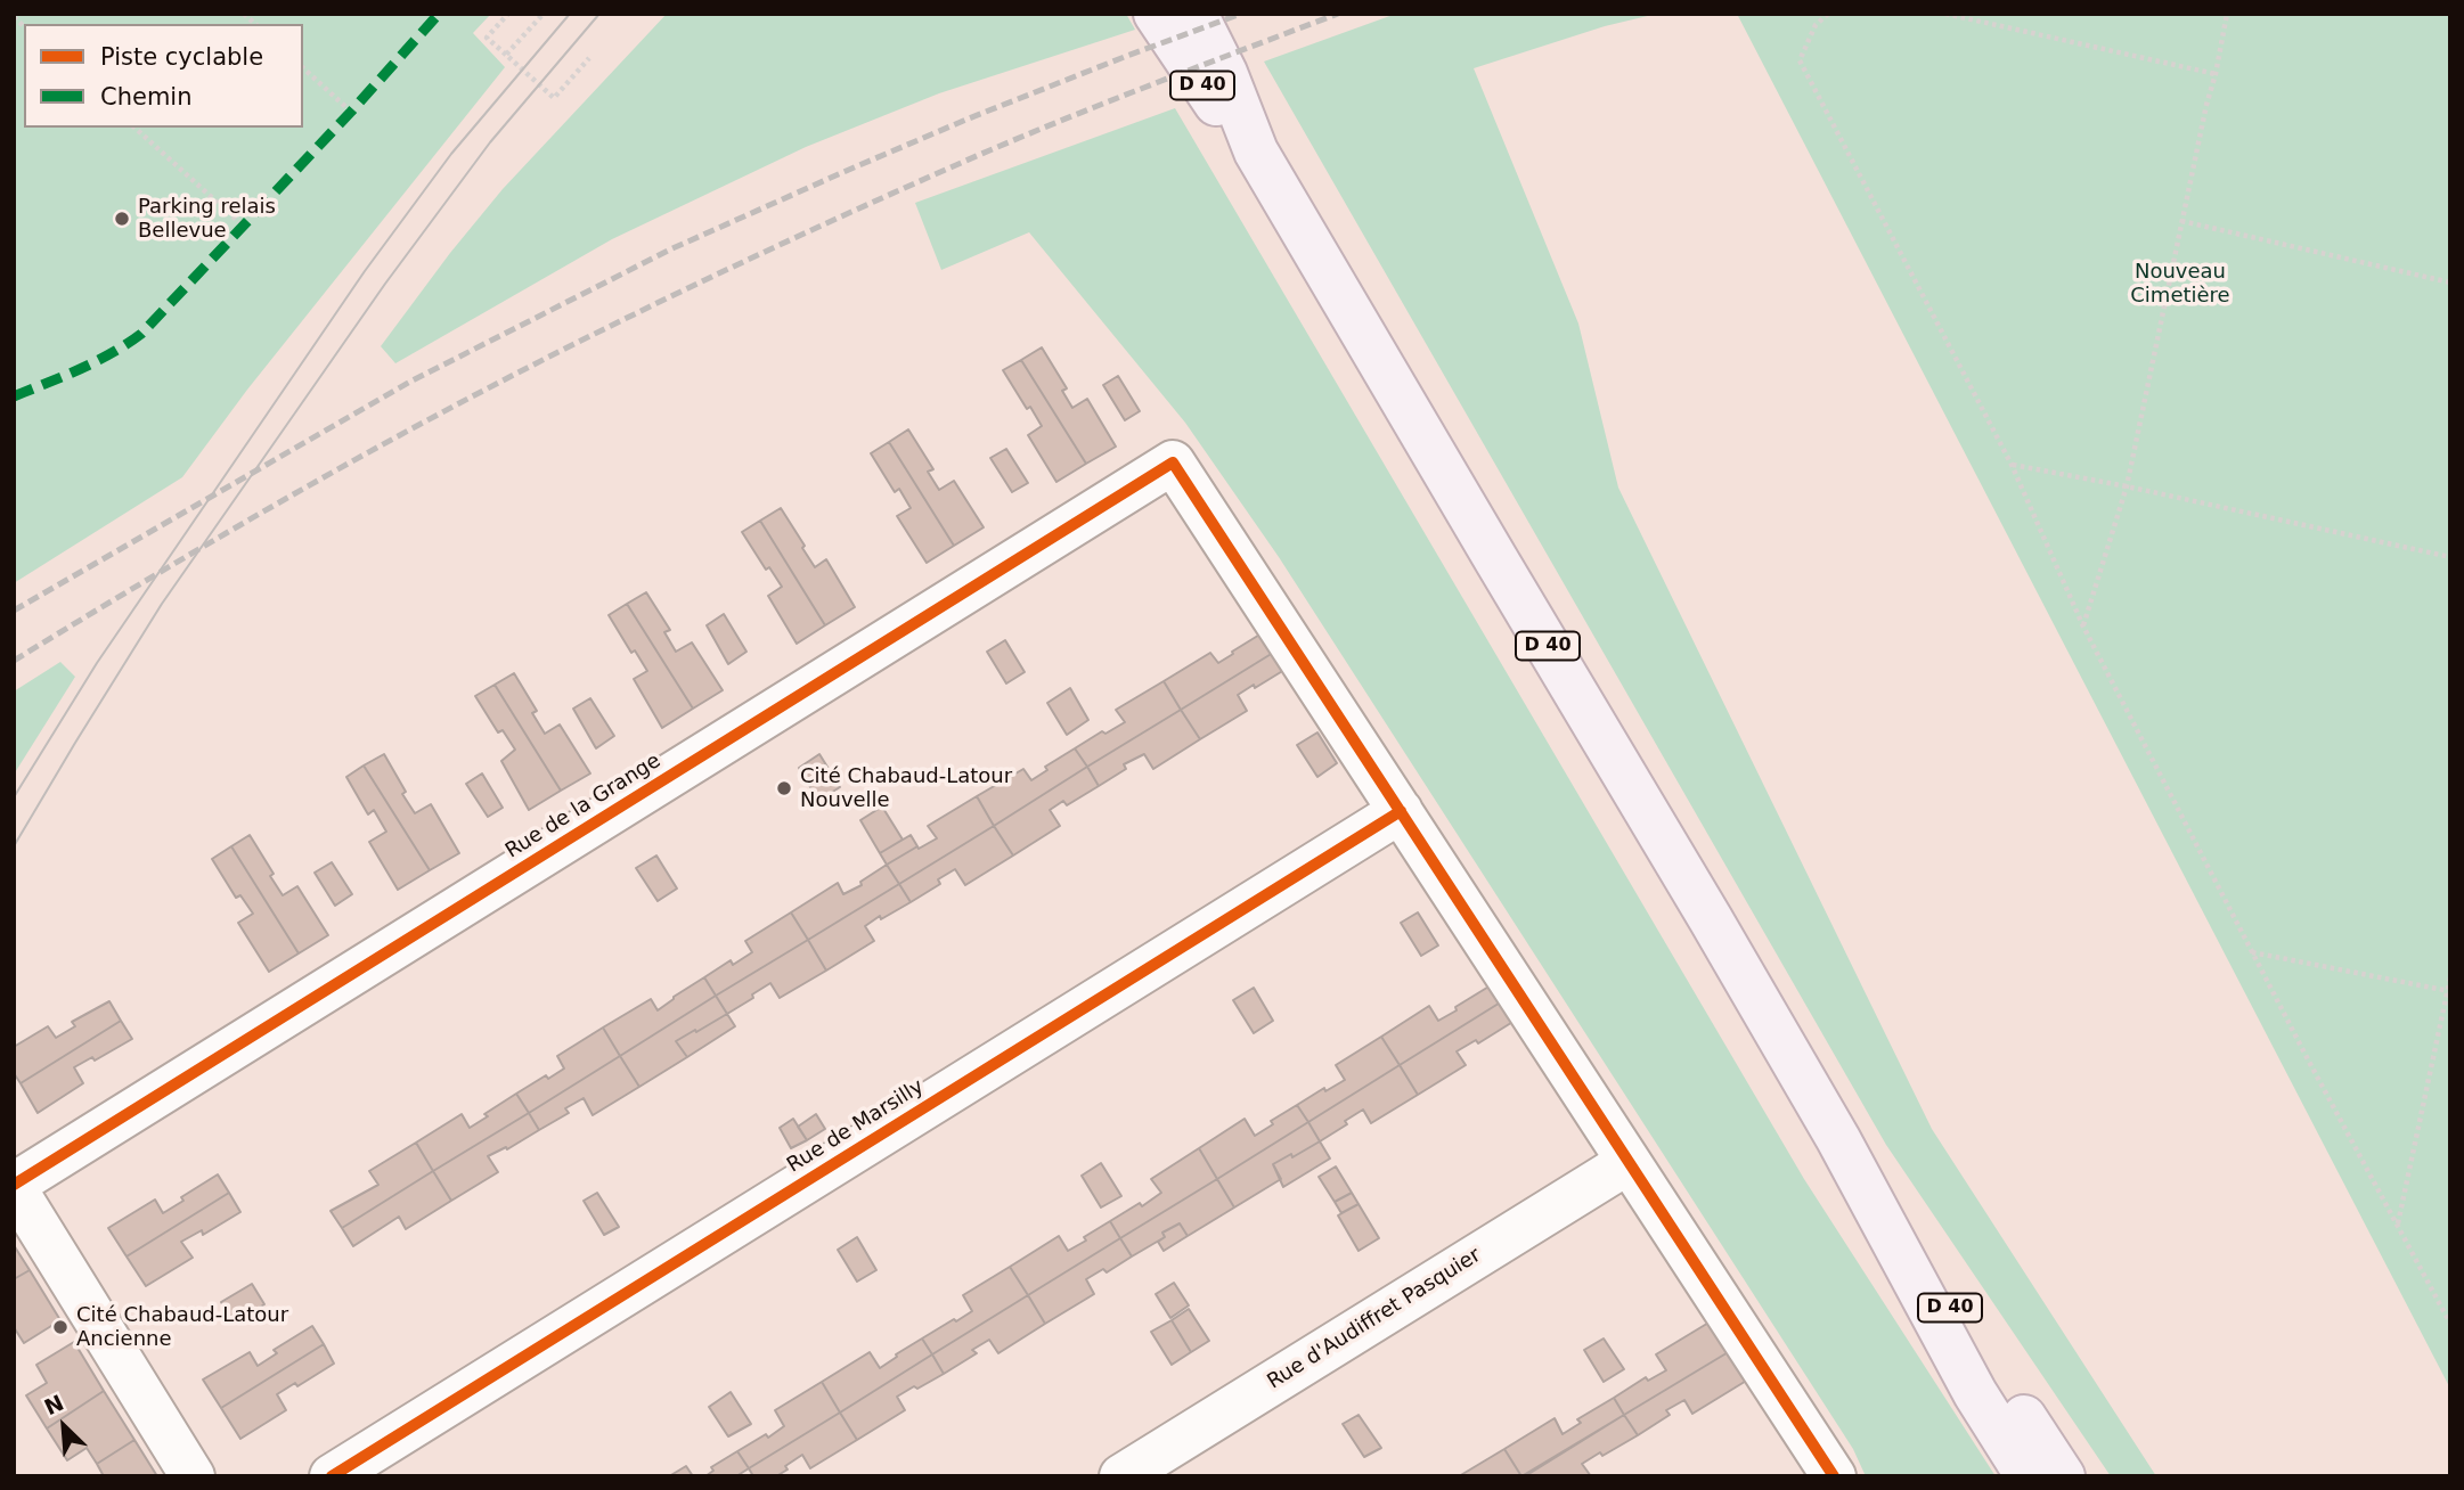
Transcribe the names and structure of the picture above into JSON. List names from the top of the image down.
{
  "streets": {
    "main road": ["D 40"],
    "street": ["Rue de la Grange", "Rue de Marsilly", "Rue d'Audiffret Pasquier"]
  },
  "crossings": [
    ["Rue de la Grange", "Rue de Marsilly"]
  ],
  "parks": ["Nouveau Cimetière"],
  "places": ["Parking relais Bellevue", "Cité Chabaud-Latour Nouvelle", "Cité Chabaud-Latour Ancienne"],
  "legend": ["Piste cyclable", "Chemin"],
  "north": "top left"
}
